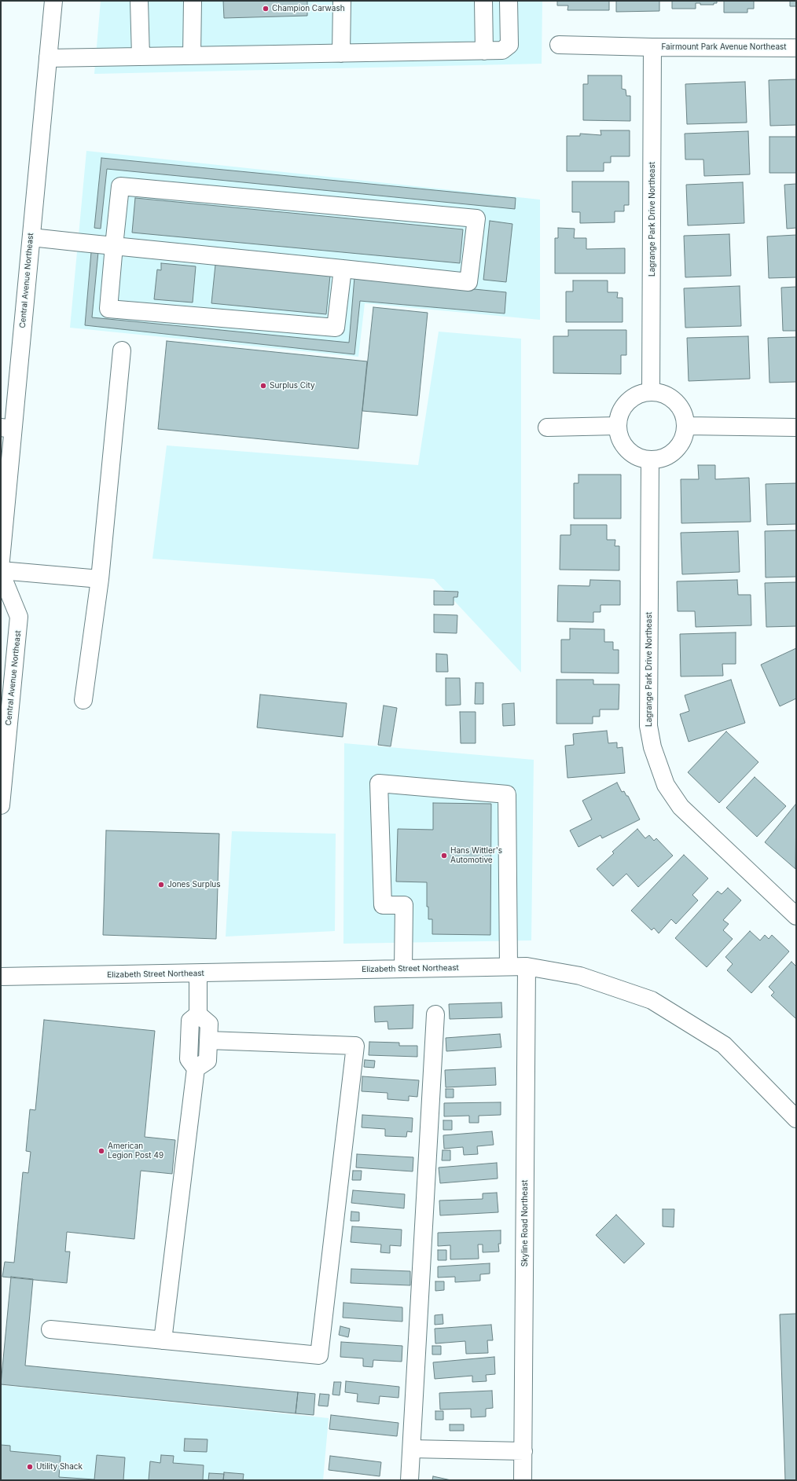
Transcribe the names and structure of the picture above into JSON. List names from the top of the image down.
{
  "streets": {
    "street": [
      "Fairmount Park Avenue Northeast",
      "Lagrange Park Drive Northeast",
      "Central Avenue Northeast",
      "Elizabeth Street Northeast",
      "Skyline Road Northeast"
    ]
  },
  "crossings": [
    ["Fairmount Park Avenue Northeast", "Lagrange Park Drive Northeast"],
    ["Elizabeth Street Northeast", "Skyline Road Northeast"]
  ],
  "places": [
    "Champion Carwash",
    "Surplus City",
    "Hans Wittler's Automotive",
    "Jones Surplus",
    "American Legion Post 49",
    "Utility Shack"
  ]
}
